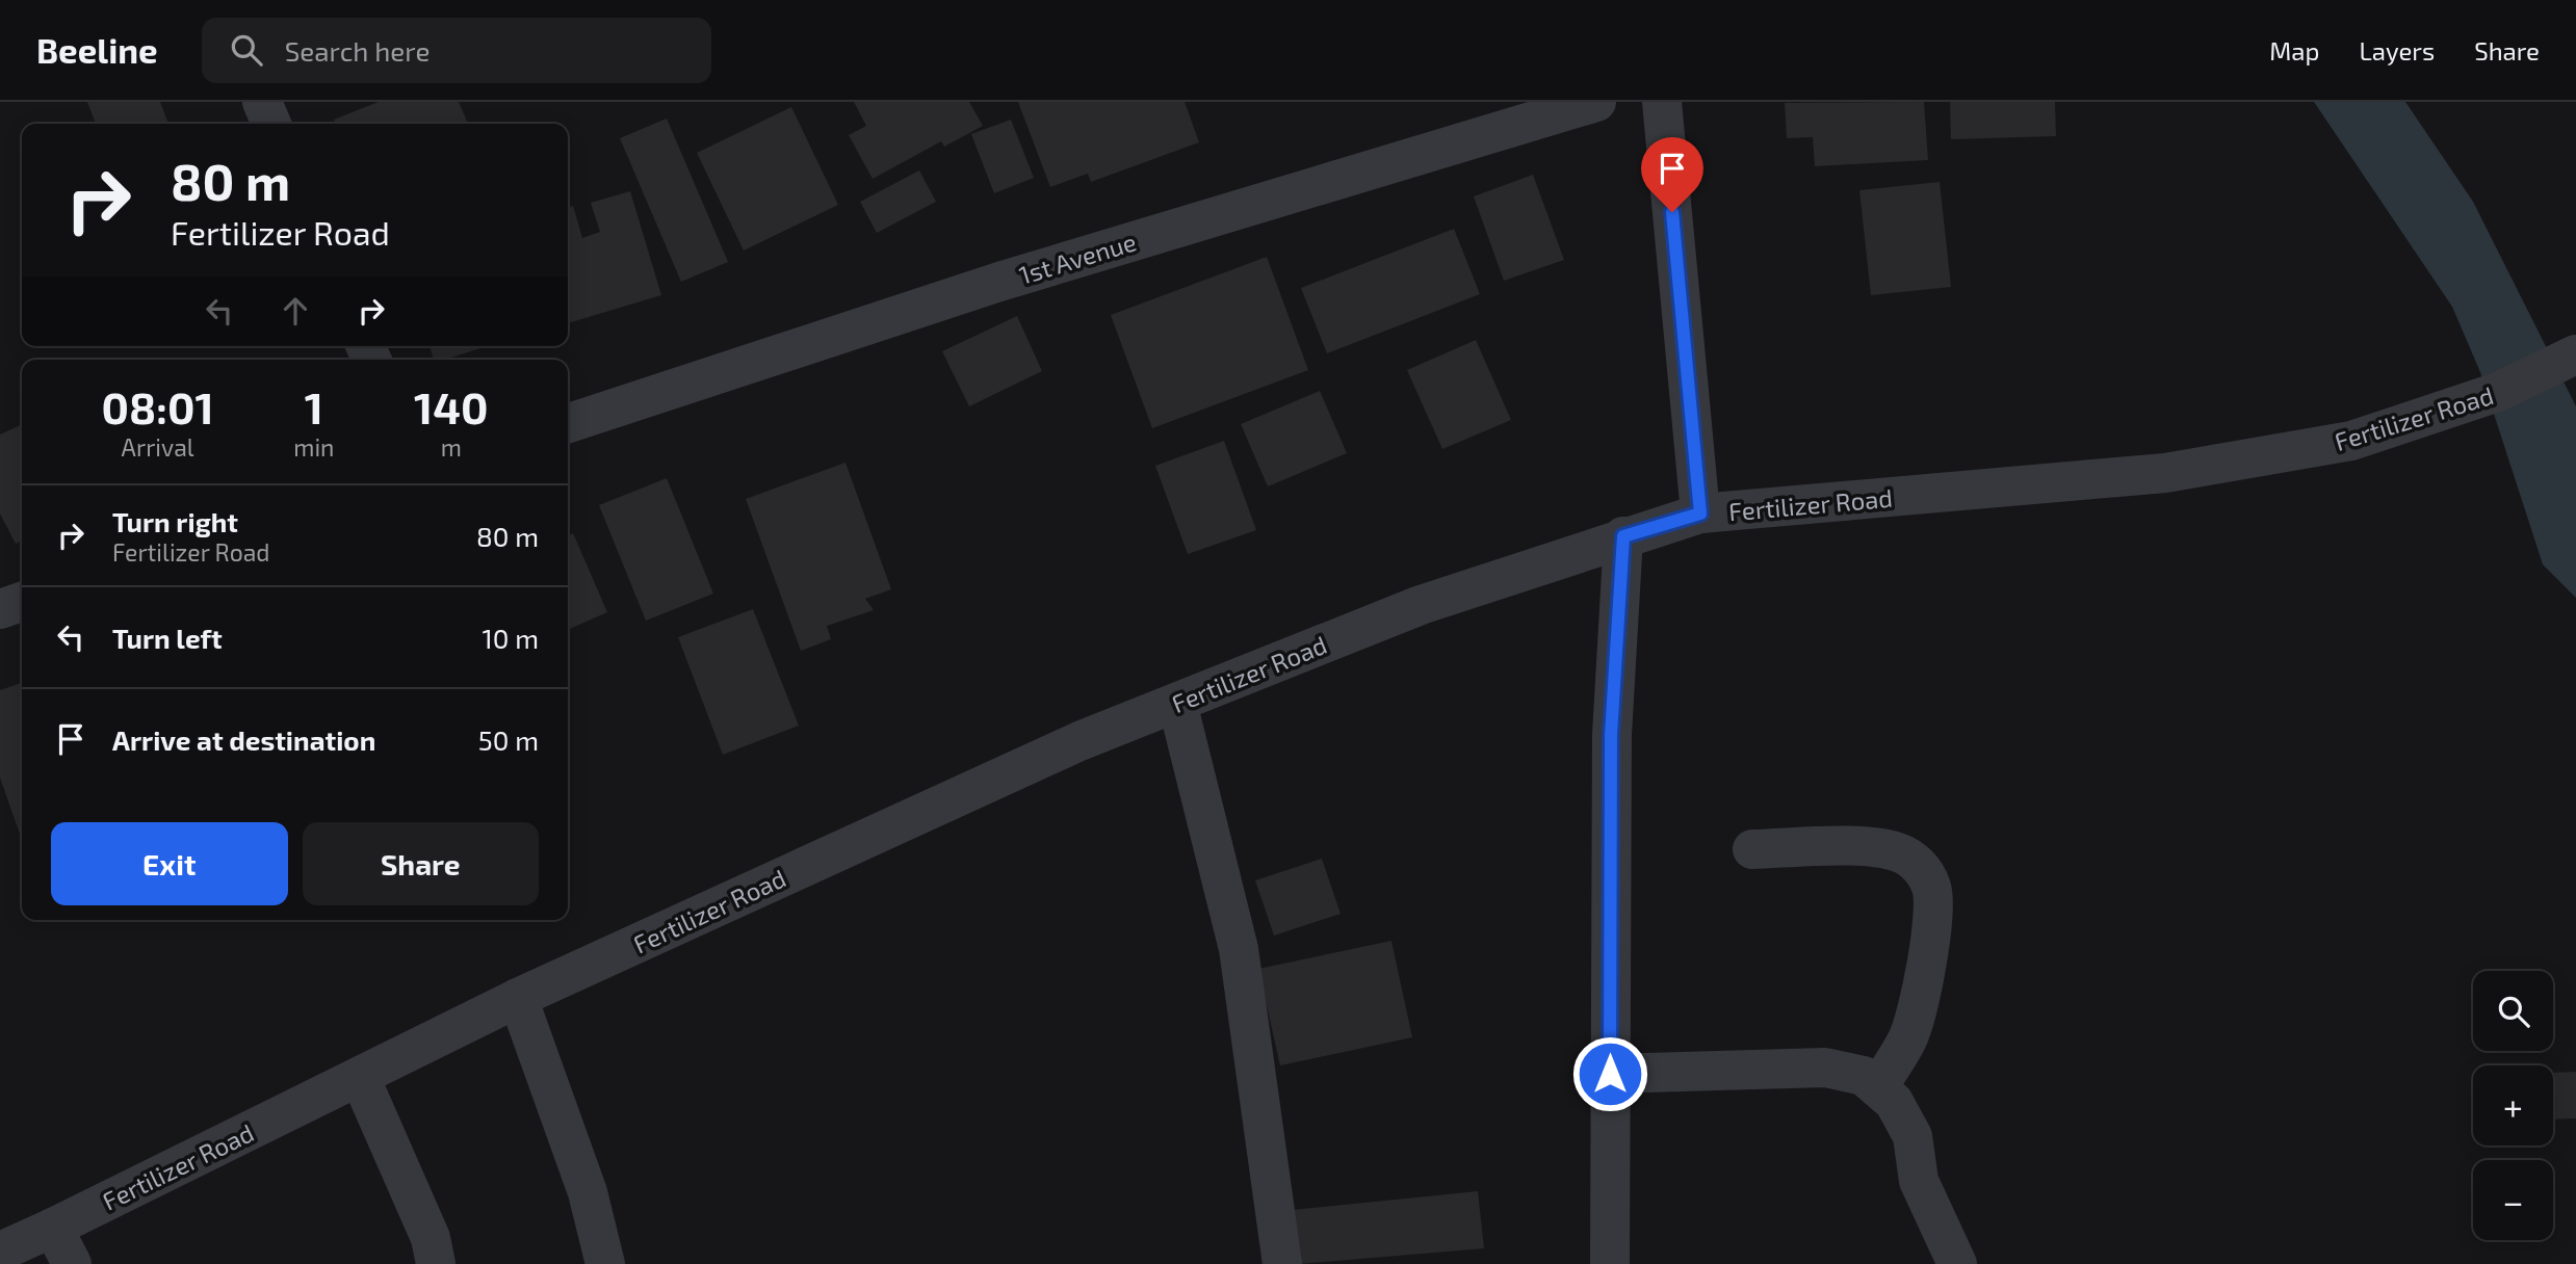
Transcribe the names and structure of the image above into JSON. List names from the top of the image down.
{
  "streets": {
    "street": ["1st Avenue", "Fertilizer Road"]
  },
  "page": {
    "header": "Beeline",
    "search": "Search here",
    "nav": ["Map", "Layers", "Share"],
    "turn": ["80 m", "Fertilizer Road"],
    "eta": [
      "08:01",
      "Arrival",
      "1",
      "min",
      "140",
      "m"
    ],
    "list": [
      {
        "name": "Turn right",
        "note": "Fertilizer Road",
        "value": "80 m"
      },
      {
        "name": "Turn left",
        "value": "10 m"
      },
      {
        "name": "Arrive at destination",
        "value": "50 m"
      }
    ],
    "buttons": ["Exit", "Share"],
    "map_buttons": ["+", "−"]
  }
}
